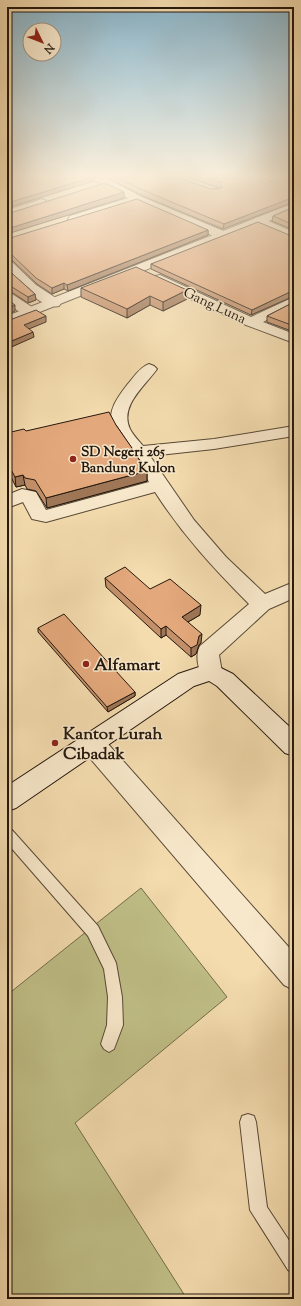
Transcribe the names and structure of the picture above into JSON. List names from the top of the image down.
{
  "streets": {
    "street": ["Gang Luna"]
  },
  "places": ["SD Negeri 265 Bandung Kulon", "Alfamart", "Kantor Lurah Cibadak"],
  "north": "bottom right"
}
